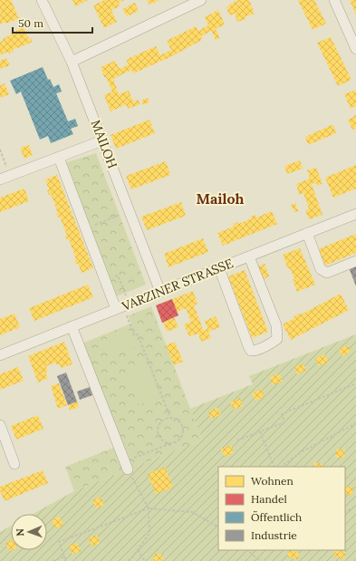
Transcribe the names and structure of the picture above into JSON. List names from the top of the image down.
{
  "streets": {
    "street": ["MAILOH", "VARZINER STRASSE"]
  },
  "crossings": [
    ["MAILOH", "VARZINER STRASSE"]
  ],
  "districts": ["Mailoh"],
  "legend": [
    "Wohnen",
    "Handel",
    "Öffentlich",
    "Industrie"
  ],
  "scale_bar": "50 m",
  "north": "left"
}
